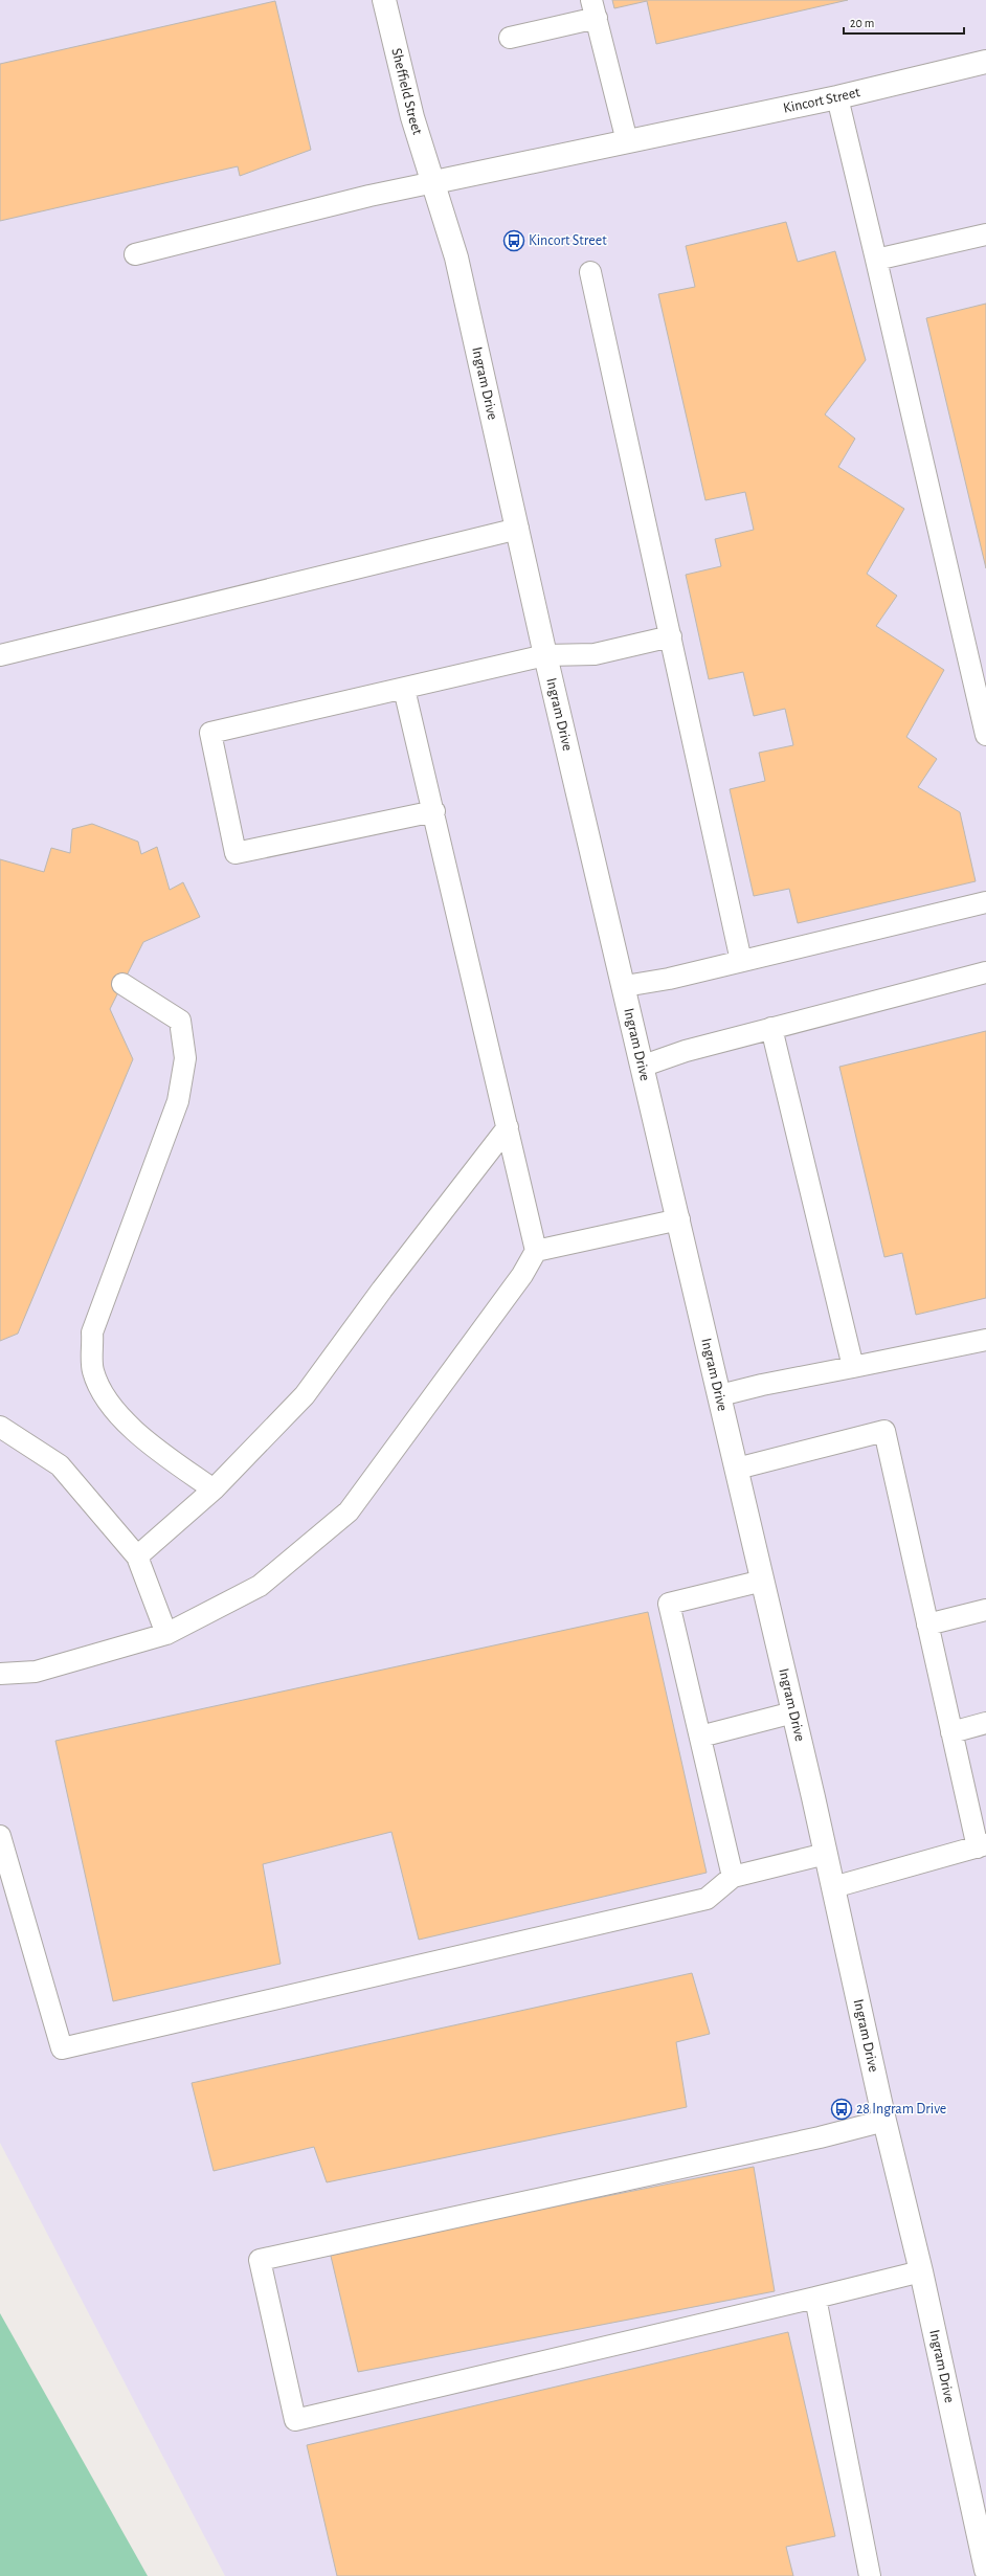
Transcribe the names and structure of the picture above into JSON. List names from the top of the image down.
{
  "streets": {
    "street": ["Sheffield Street", "Kincort Street", "Ingram Drive"]
  },
  "crossings": [
    ["Sheffield Street", "Kincort Street"],
    ["Sheffield Street", "Ingram Drive"],
    ["Kincort Street", "Ingram Drive"]
  ],
  "places": {
    "bus stop": ["Kincort Street", "28 Ingram Drive"]
  },
  "scale_bar": "20 m"
}
